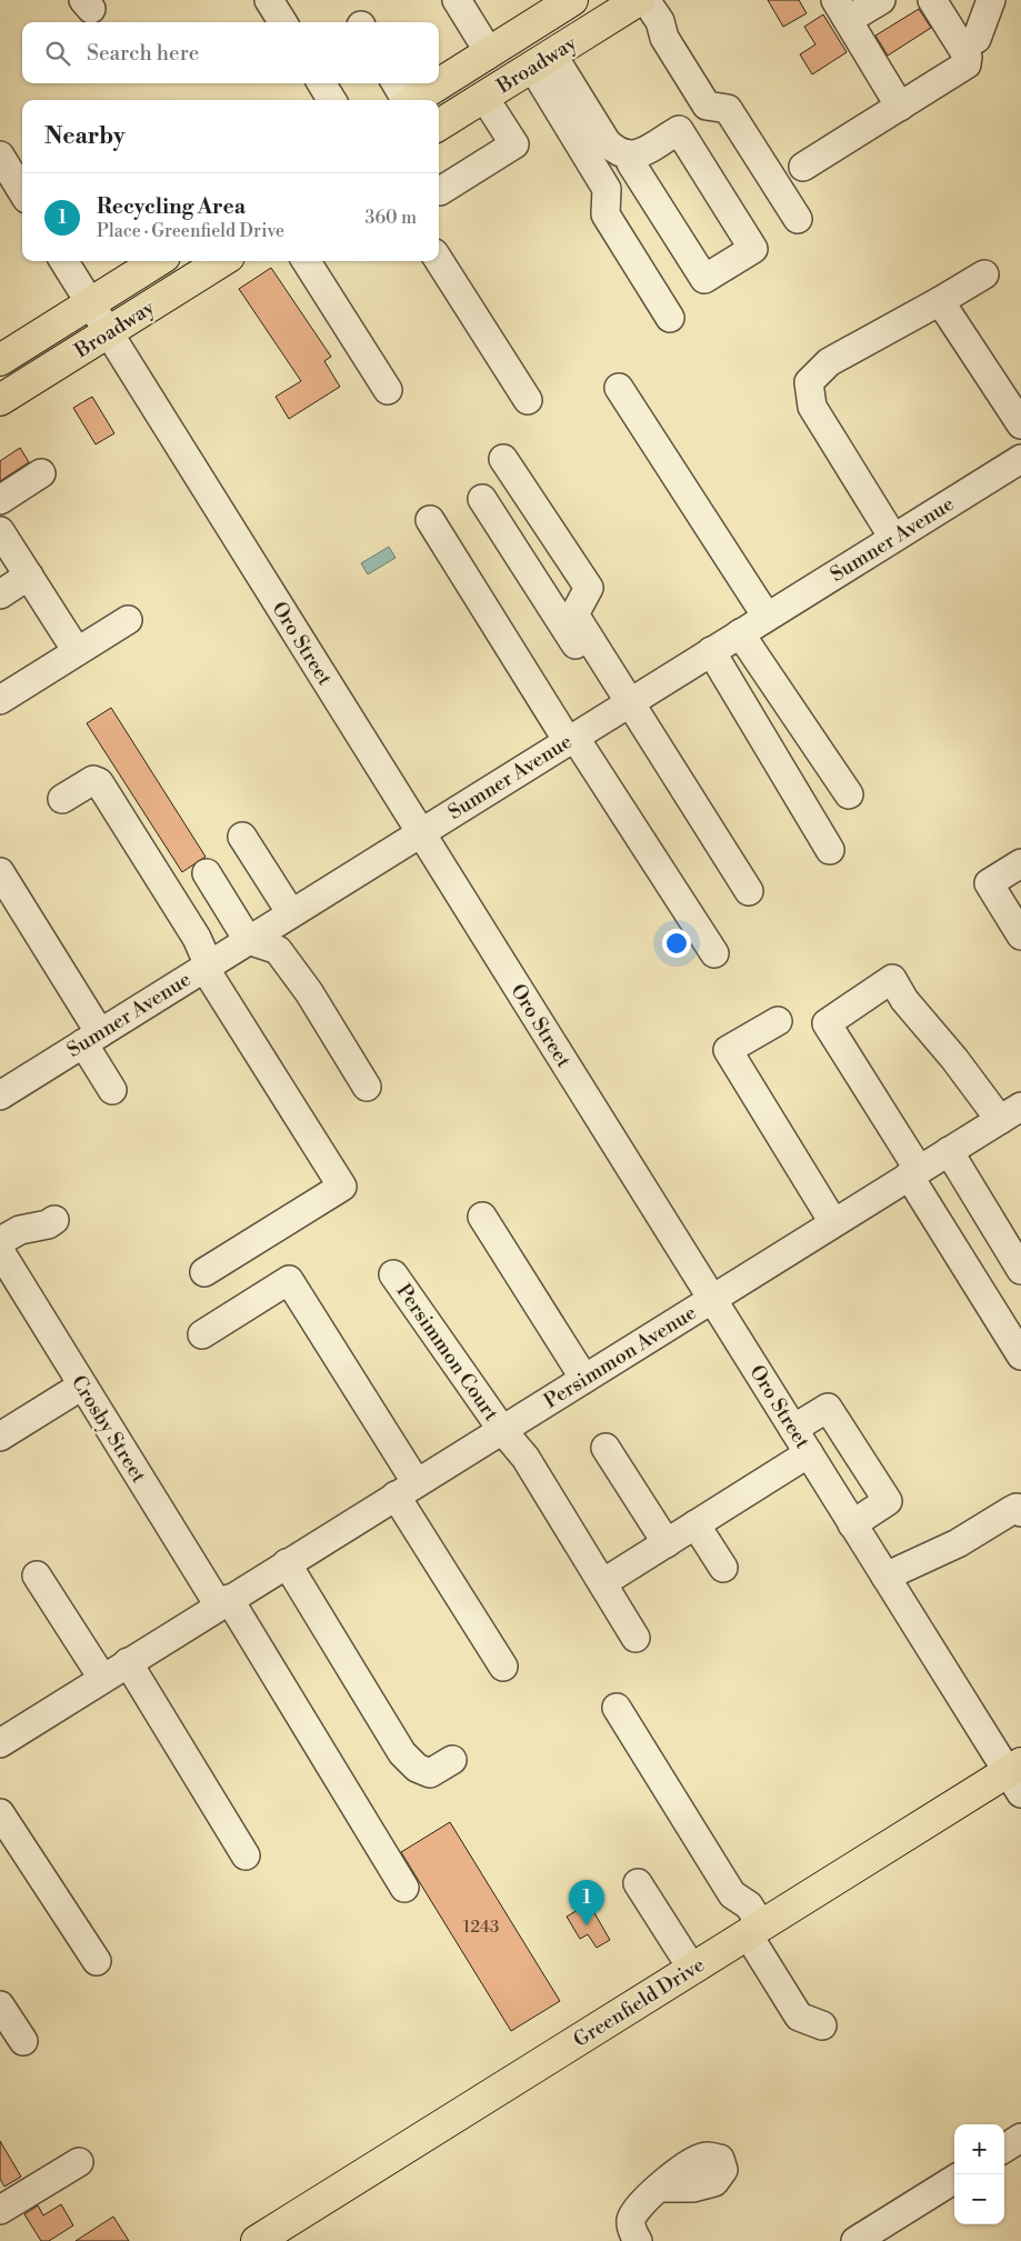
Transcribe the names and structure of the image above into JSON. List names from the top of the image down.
{
  "streets": {
    "main road": ["Broadway", "Greenfield Drive"],
    "street": [
      "Sumner Avenue",
      "Oro Street",
      "Persimmon Court",
      "Persimmon Avenue",
      "Crosby Street"
    ]
  },
  "crossings": [
    ["Broadway", "Oro Street"],
    ["Sumner Avenue", "Oro Street"],
    ["Oro Street", "Persimmon Avenue"],
    ["Oro Street", "Greenfield Drive"],
    ["Persimmon Court", "Persimmon Avenue"],
    ["Persimmon Avenue", "Crosby Street"]
  ],
  "house_numbers": ["1243"],
  "page": {
    "search": "Search here",
    "heading": "Nearby",
    "list": [
      {
        "mark": "1",
        "name": "Recycling Area",
        "note": "Place · Greenfield Drive",
        "value": "360 m"
      }
    ],
    "pins": "1",
    "map_buttons": ["+", "−"]
  }
}
